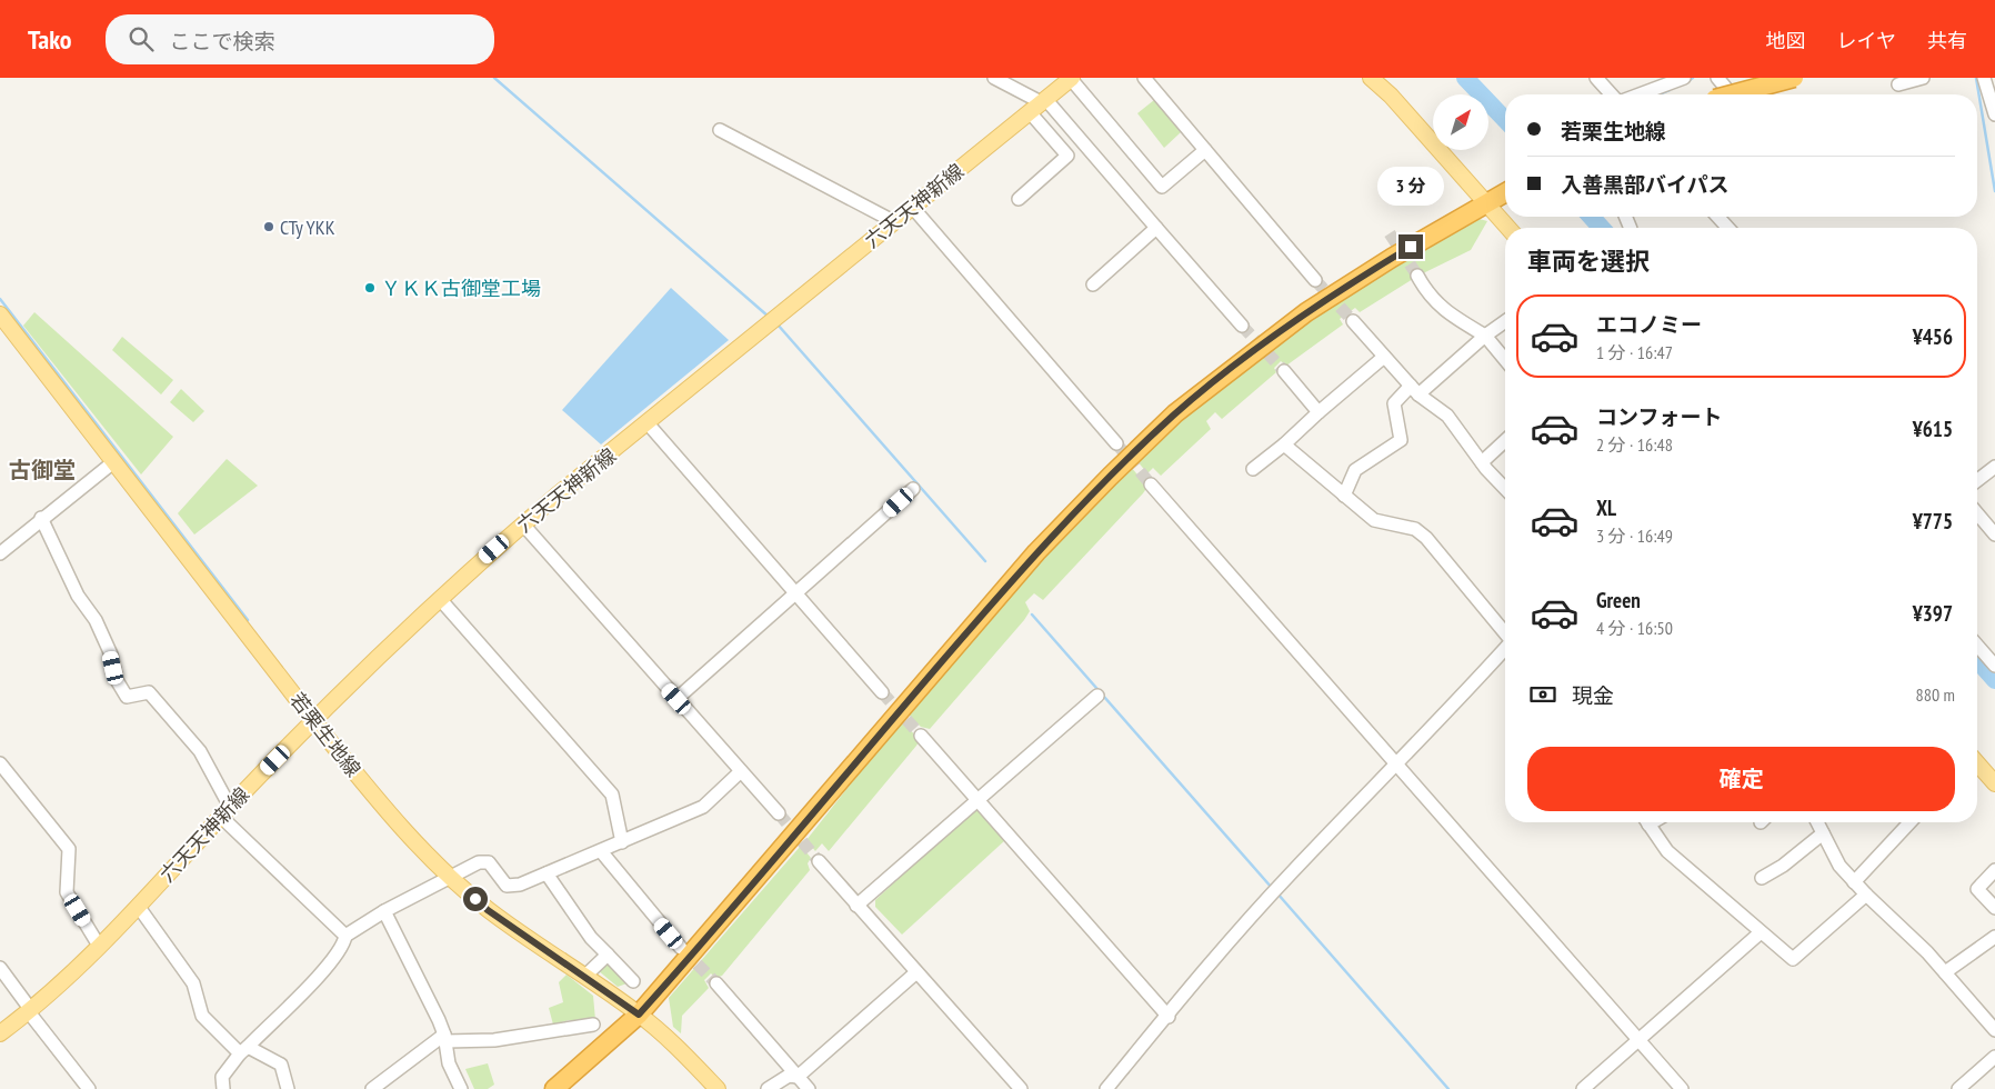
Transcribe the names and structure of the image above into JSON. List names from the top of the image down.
{
  "streets": {
    "main road": ["六天天神新線", "若栗生地線"]
  },
  "crossings": [
    ["六天天神新線", "若栗生地線"]
  ],
  "districts": ["古御堂"],
  "places": ["CTy YKK", "ＹＫＫ古御堂工場"],
  "north": "top right",
  "page": {
    "header": "Tako",
    "search": "ここで検索",
    "nav": ["地図", "レイヤ", "共有"],
    "banner": ["若栗生地線", "入善黒部バイパス"],
    "bubble": "3 分",
    "heading": "車両を選択",
    "list": [
      {
        "name": "エコノミー",
        "note": "1 分 · 16:47",
        "value": "¥456"
      },
      {
        "name": "コンフォート",
        "note": "2 分 · 16:48",
        "value": "¥615"
      },
      {
        "name": "XL",
        "note": "3 分 · 16:49",
        "value": "¥775"
      },
      {
        "name": "Green",
        "note": "4 分 · 16:50",
        "value": "¥397"
      }
    ],
    "pay": ["現金", "880 m"],
    "buttons": "確定"
  }
}
